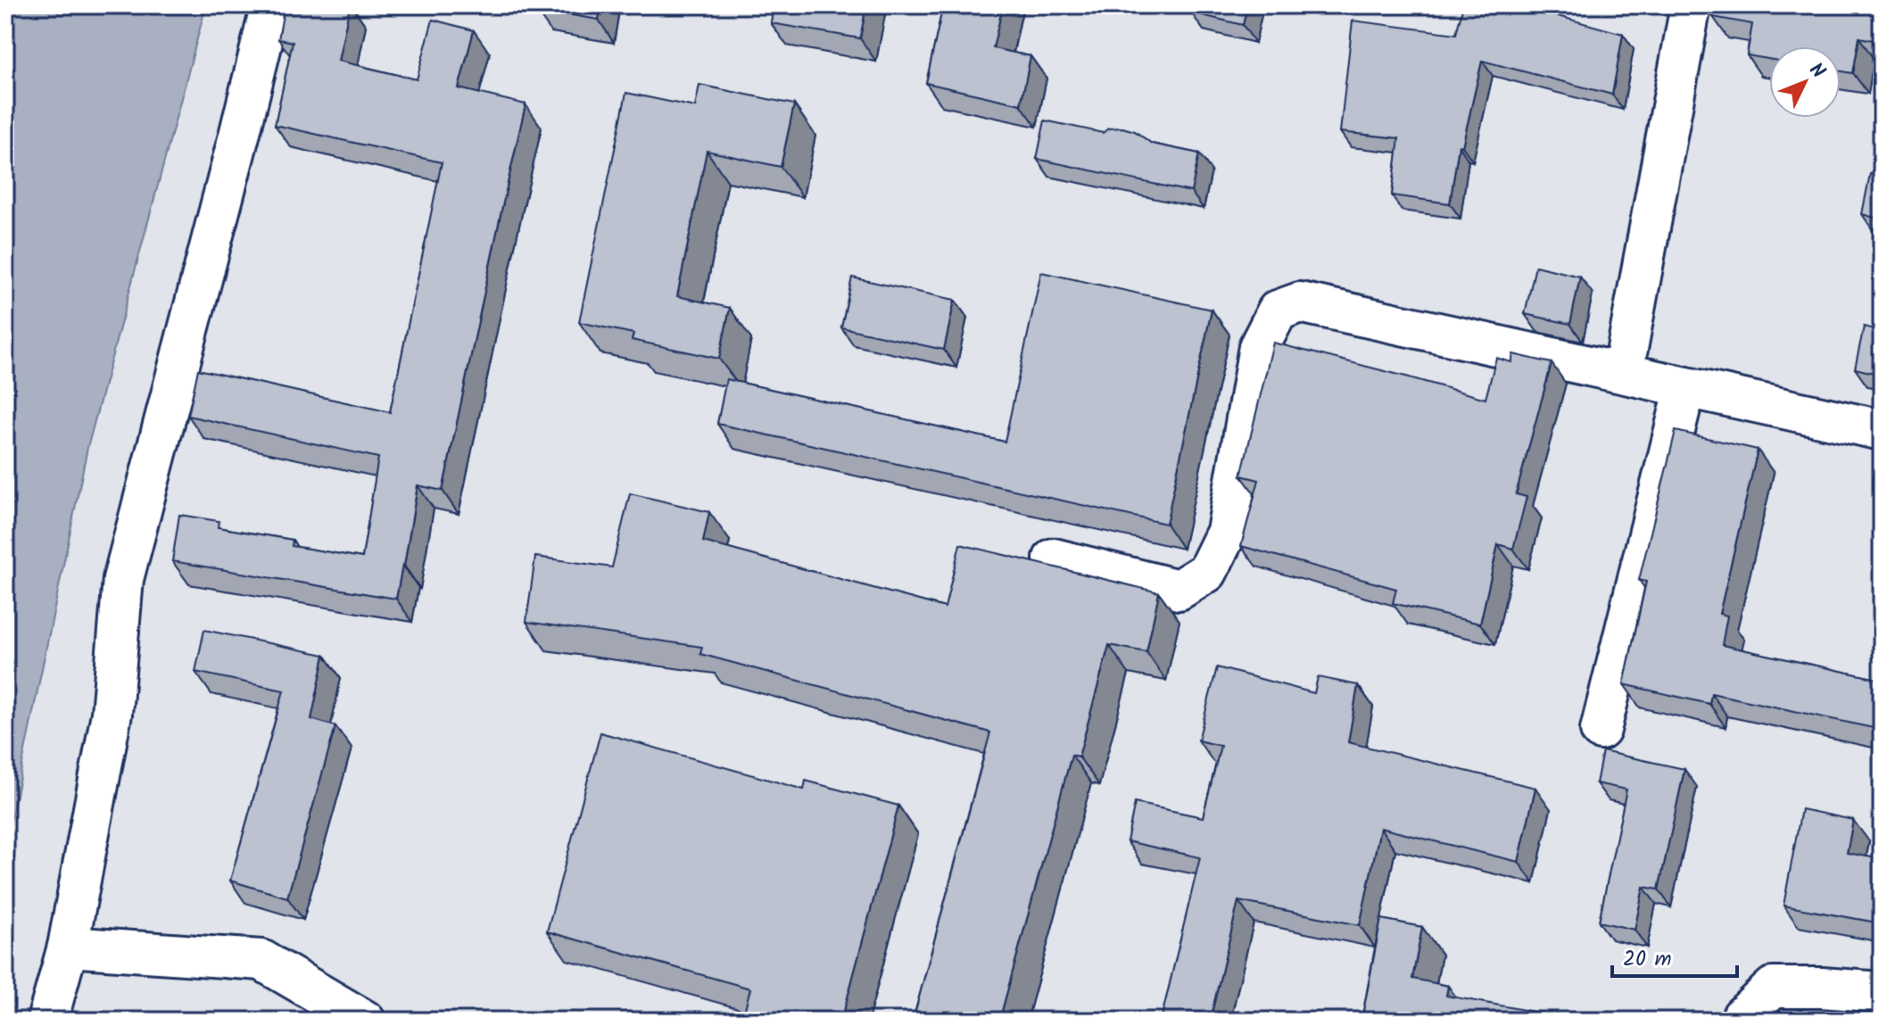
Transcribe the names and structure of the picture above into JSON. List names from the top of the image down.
{
  "scale_bar": "20 m",
  "north": "top right"
}
